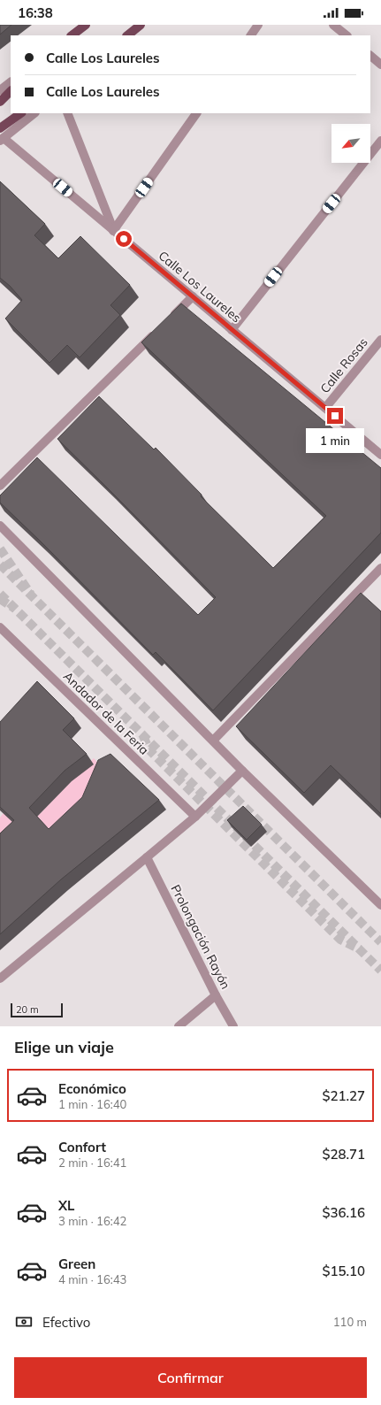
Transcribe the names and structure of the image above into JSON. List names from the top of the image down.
{
  "streets": {
    "street": [
      "Calle Los Laureles",
      "Calle Rosas",
      "Andador de la Feria",
      "Prolongación Rayón"
    ]
  },
  "crossings": [
    ["Calle Los Laureles", "Calle Rosas"]
  ],
  "scale_bar": "20 m",
  "north": "bottom left",
  "page": {
    "status": "16:38",
    "banner": ["Calle Los Laureles", "Calle Los Laureles"],
    "bubble": "1 min",
    "scale": "20 m",
    "heading": "Elige un viaje",
    "list": [
      {
        "name": "Económico",
        "note": "1 min · 16:40",
        "value": "$21.27"
      },
      {
        "name": "Confort",
        "note": "2 min · 16:41",
        "value": "$28.71"
      },
      {
        "name": "XL",
        "note": "3 min · 16:42",
        "value": "$36.16"
      },
      {
        "name": "Green",
        "note": "4 min · 16:43",
        "value": "$15.10"
      }
    ],
    "pay": ["Efectivo", "110 m"],
    "buttons": "Confirmar"
  }
}
